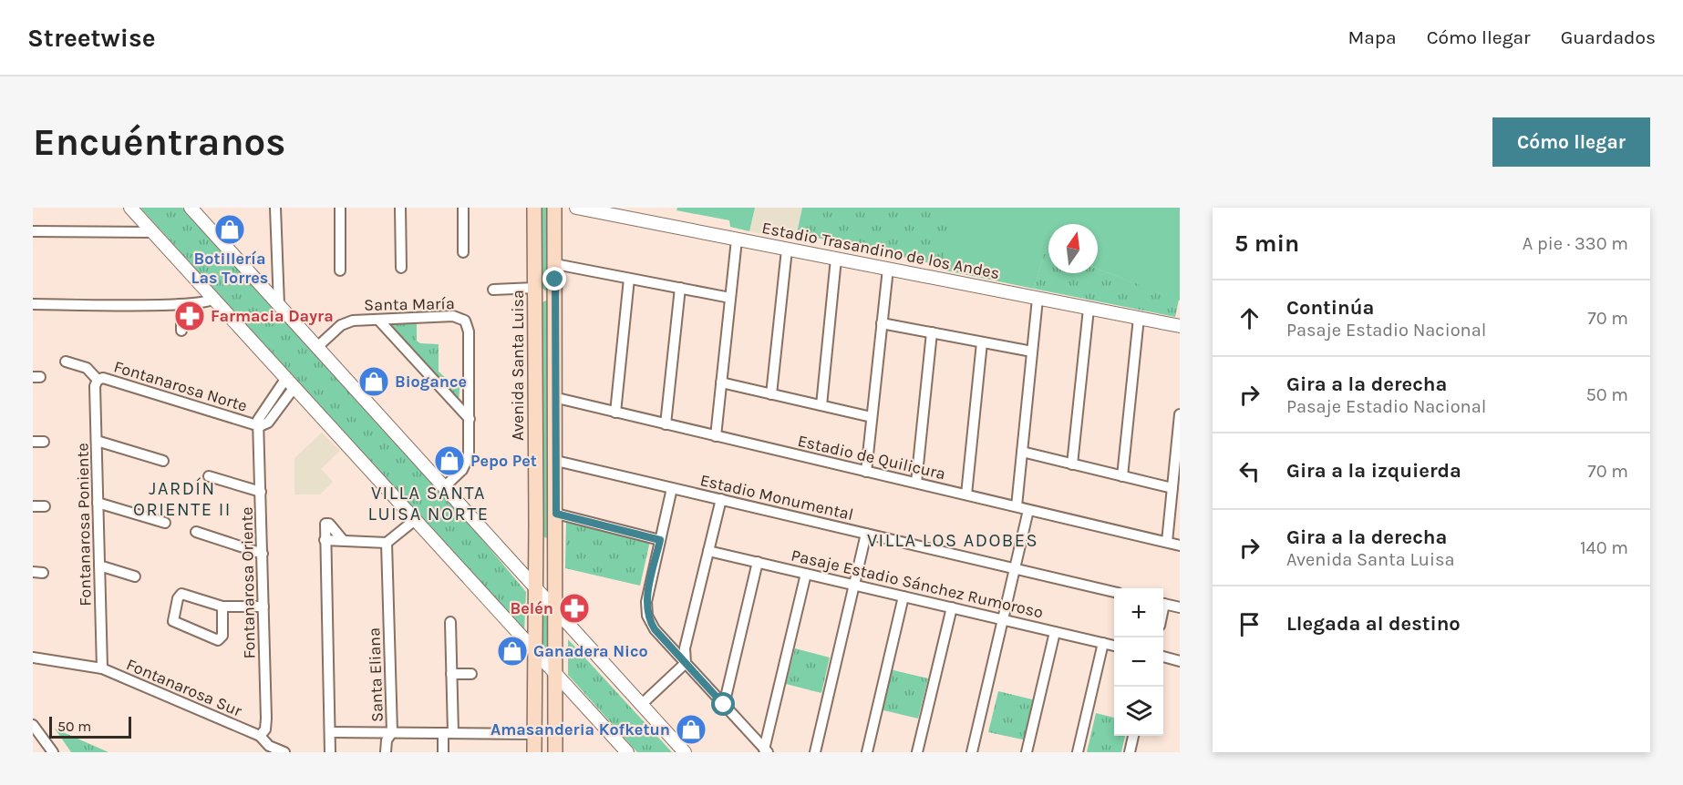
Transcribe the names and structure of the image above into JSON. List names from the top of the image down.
{
  "streets": {
    "main road": ["Avenida Santa Luisa"],
    "street": [
      "Estadio Trasandino de los Andes",
      "Santa María",
      "Fontanarosa Norte",
      "Estadio de Quilicura",
      "Estadio Monumental",
      "Fontanarosa Poniente",
      "Fontanarosa Oriente",
      "Pasaje Estadio Sánchez Rumoroso",
      "Santa Eliana",
      "Fontanarosa Sur"
    ]
  },
  "crossings": [
    ["Avenida Santa Luisa", "Santa Eliana"],
    ["Fontanarosa Norte", "Fontanarosa Poniente"],
    ["Fontanarosa Norte", "Fontanarosa Oriente"],
    ["Fontanarosa Poniente", "Fontanarosa Sur"],
    ["Fontanarosa Oriente", "Fontanarosa Sur"]
  ],
  "districts": ["JARDÍN ORIENTE II", "VILLA SANTA LUISA NORTE", "VILLA LOS ADOBES"],
  "places": {
    "shop": [
      "Botillería Las Torres",
      "Biogance",
      "Pepo Pet",
      "Ganadera Nico",
      "Amasanderia Kofketun"
    ],
    "pharmacy": ["Farmacia Dayra", "Belén"]
  },
  "scale_bar": "50 m",
  "north": "top",
  "page": {
    "header": "Streetwise",
    "nav": ["Mapa", "Cómo llegar", "Guardados"],
    "buttons": "Cómo llegar",
    "title": "Encuéntranos",
    "heading": ["5 min", "A pie · 330 m"],
    "list": [
      ["Continúa", "Pasaje Estadio Nacional", "70 m"],
      ["Gira a la derecha", "Pasaje Estadio Nacional", "50 m"],
      ["Gira a la izquierda", "70 m"],
      ["Gira a la derecha", "Avenida Santa Luisa", "140 m"],
      "Llegada al destino"
    ],
    "map_buttons": ["+", "−"],
    "scale": "50 m"
  }
}
